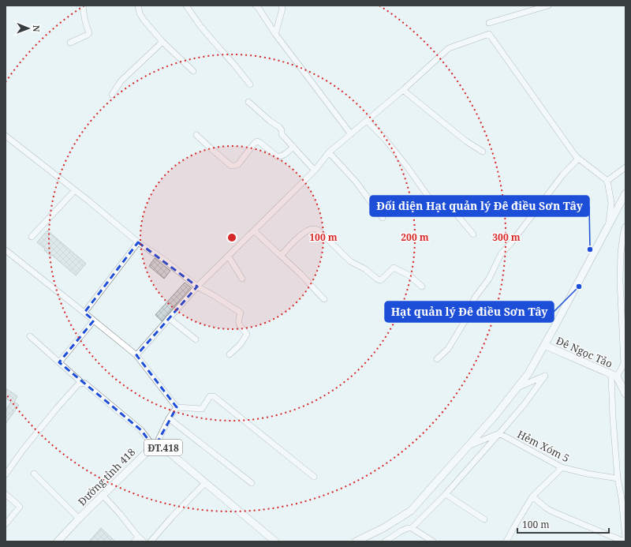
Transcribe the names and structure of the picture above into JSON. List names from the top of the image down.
{
  "streets": {
    "main road": ["Đê Ngọc Tảo", "ĐT.418", "Đường tỉnh 418"],
    "street": ["Hẻm Xóm 5"]
  },
  "crossings": [
    ["ĐT.418", "Đường tỉnh 418"]
  ],
  "places": ["Đối diện Hạt quản lý Đê điều Sơn Tây", "Hạt quản lý Đê điều Sơn Tây"],
  "scale_bar": "100 m",
  "north": "right",
  "rings": ["100 m", "200 m", "300 m"]
}
